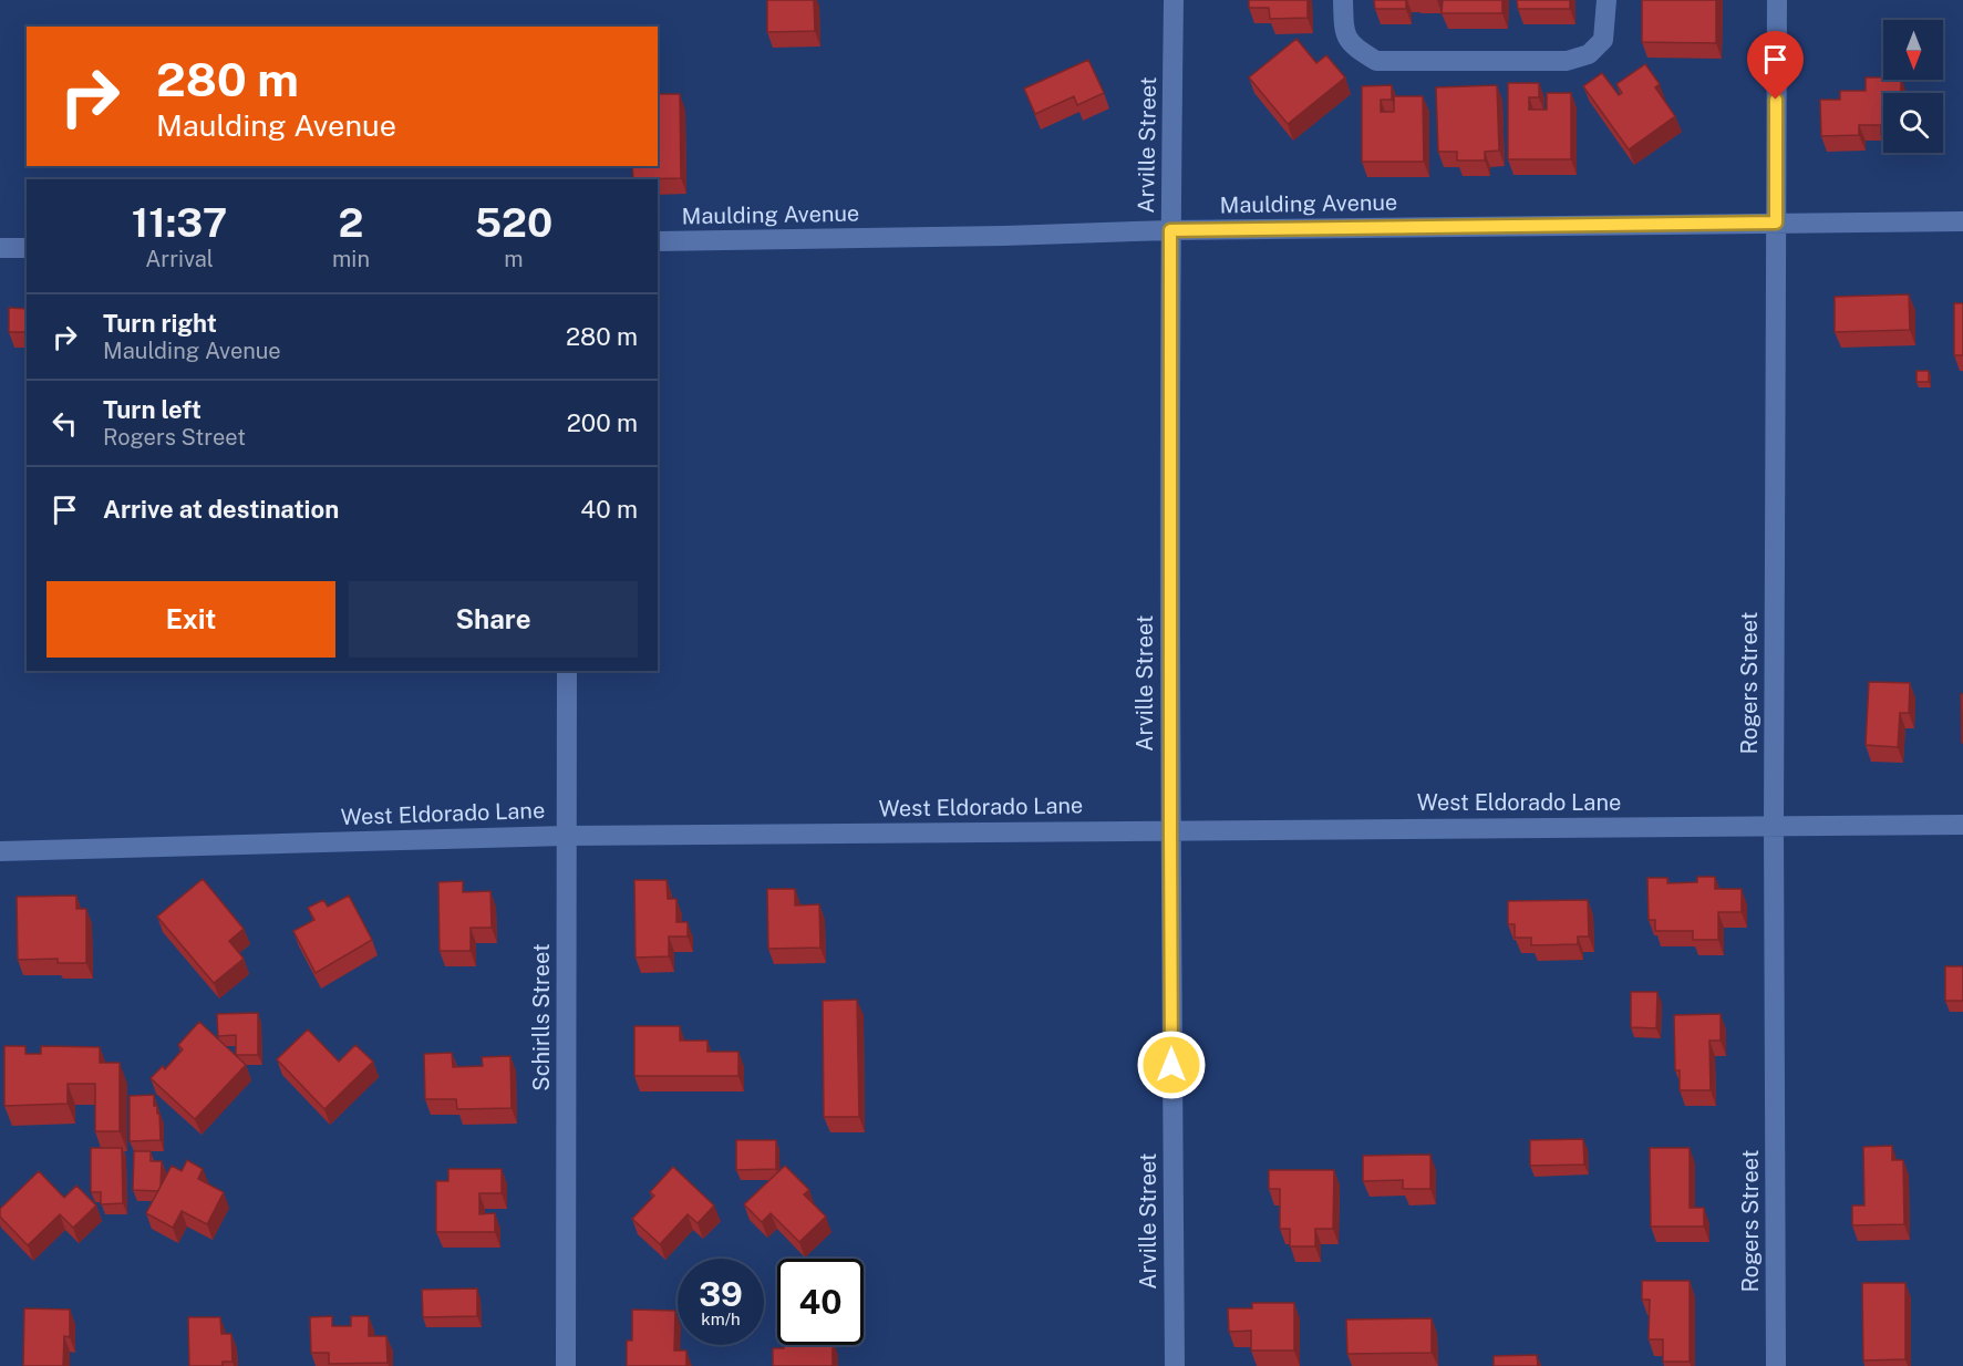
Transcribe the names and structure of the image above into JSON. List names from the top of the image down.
{
  "streets": {
    "street": [
      "Arville Street",
      "Maulding Avenue",
      "Rogers Street",
      "West Eldorado Lane",
      "Schirlls Street"
    ]
  },
  "crossings": [
    ["Arville Street", "Maulding Avenue"],
    ["Arville Street", "West Eldorado Lane"],
    ["Maulding Avenue", "Rogers Street"],
    ["Rogers Street", "West Eldorado Lane"],
    ["West Eldorado Lane", "Schirlls Street"]
  ],
  "north": "bottom",
  "page": {
    "turn": ["280 m", "Maulding Avenue"],
    "eta": [
      "11:37",
      "Arrival",
      "2",
      "min",
      "520",
      "m"
    ],
    "list": [
      {
        "name": "Turn right",
        "note": "Maulding Avenue",
        "value": "280 m"
      },
      {
        "name": "Turn left",
        "note": "Rogers Street",
        "value": "200 m"
      },
      {
        "name": "Arrive at destination",
        "value": "40 m"
      }
    ],
    "buttons": ["Exit", "Share"],
    "speed": "39 km/h",
    "limit": "40"
  }
}
